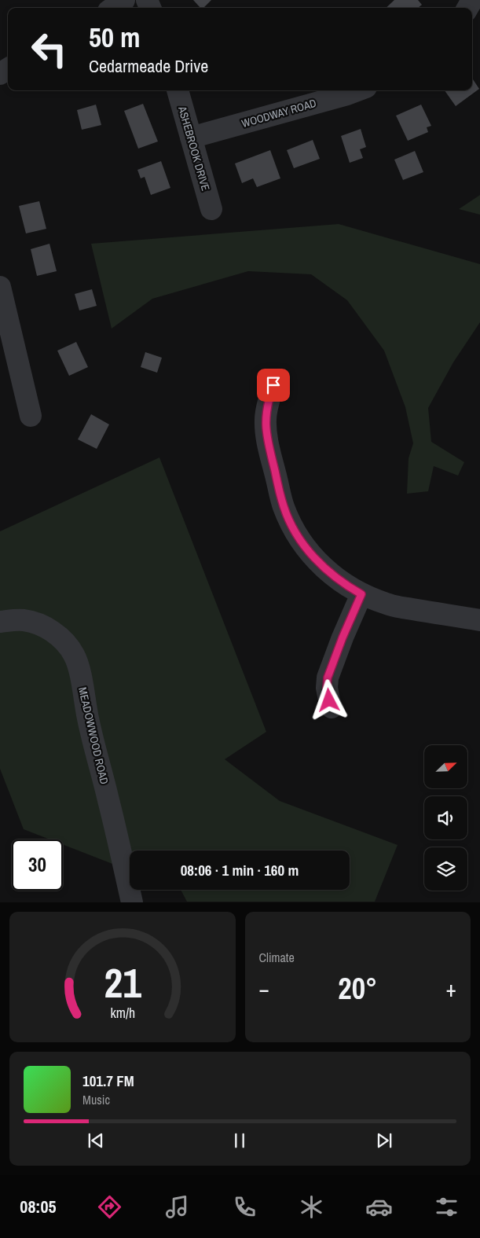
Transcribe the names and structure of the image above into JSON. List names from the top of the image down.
{
  "streets": {
    "street": ["WOODWAY ROAD", "ASHEBROOK DRIVE", "MEADOWWOOD ROAD"]
  },
  "crossings": [
    ["WOODWAY ROAD", "ASHEBROOK DRIVE"]
  ],
  "north": "top right",
  "page": {
    "turn": ["50 m", "Cedarmeade Drive"],
    "limit": "30",
    "trip": "08:06 · 1 min · 160 m",
    "tile": "Climate",
    "heat": ["−", "20°", "+"],
    "song": ["101.7 FM", "Music"],
    "tabs": "08:05",
    "gauge": ["21", "km/h"]
  }
}
